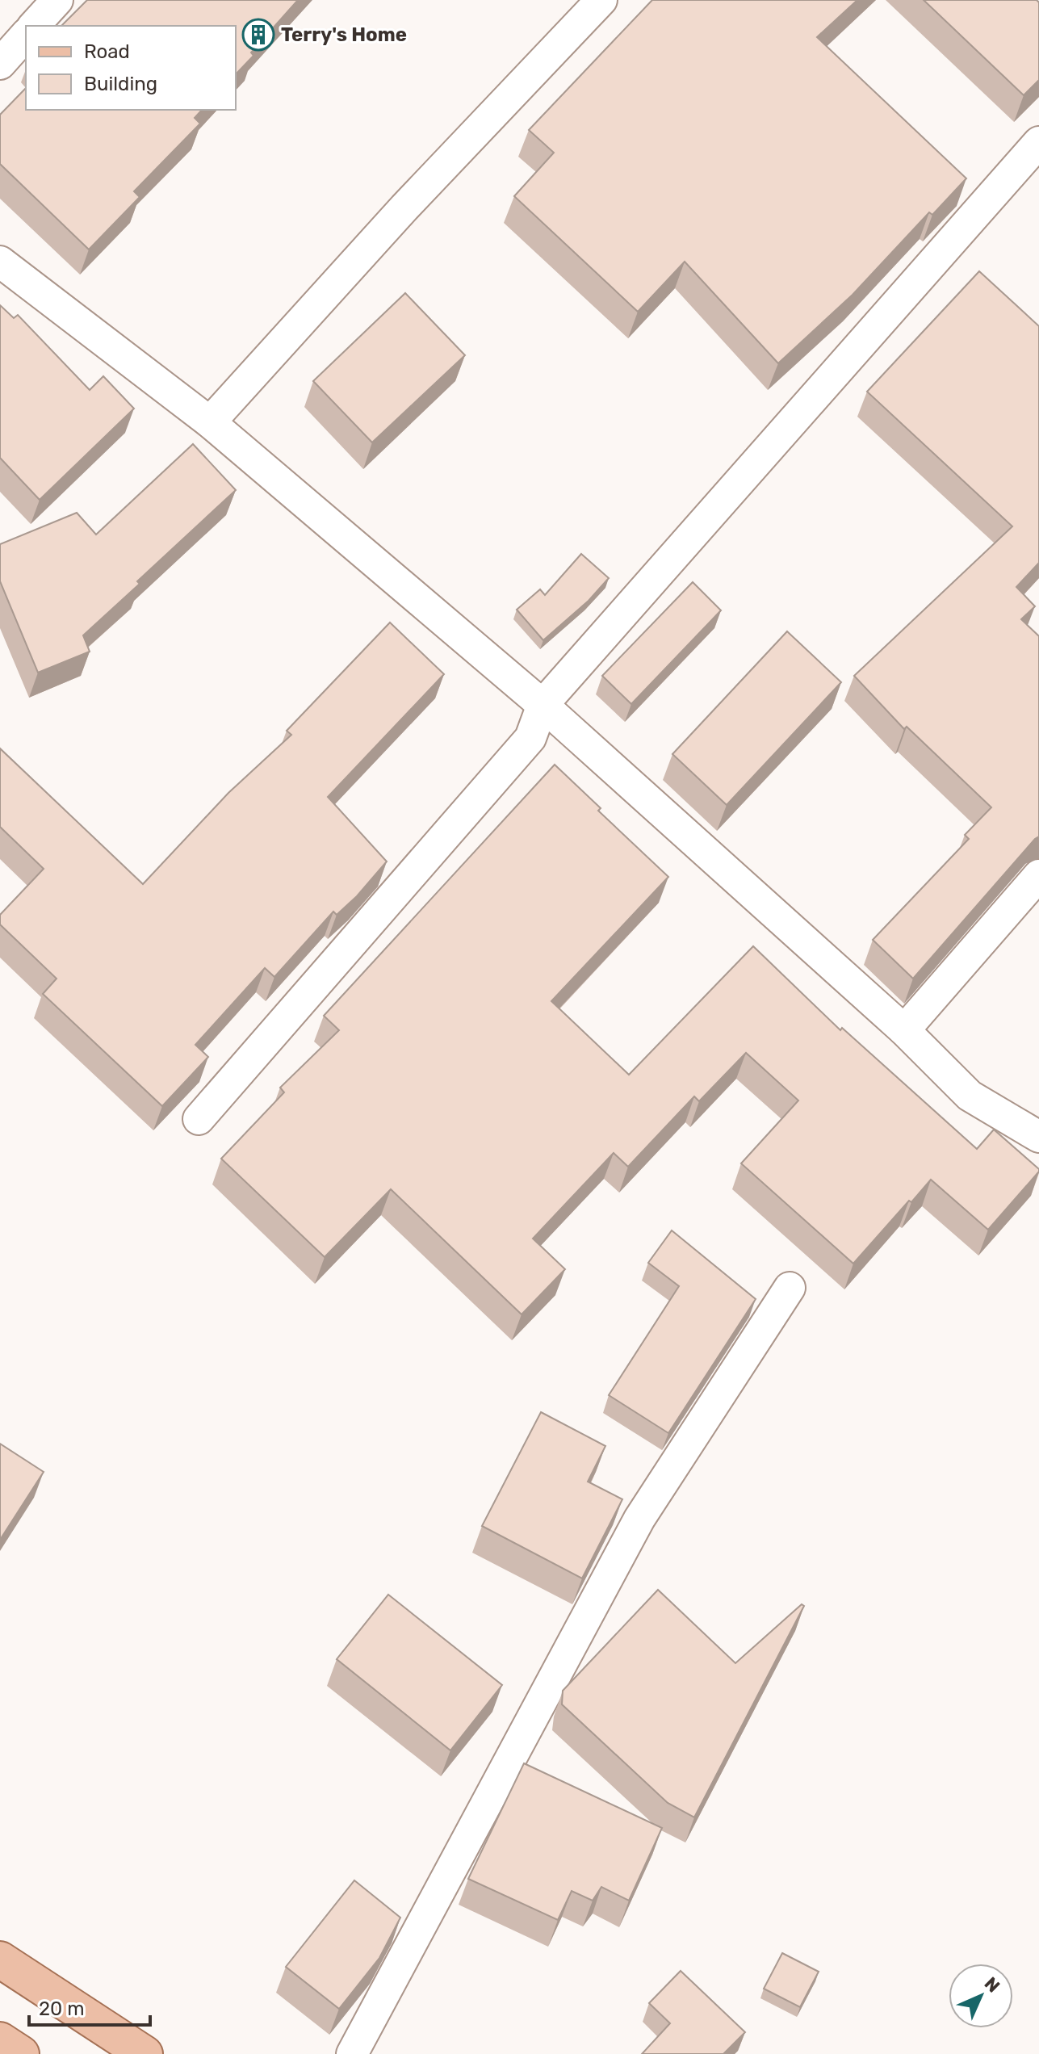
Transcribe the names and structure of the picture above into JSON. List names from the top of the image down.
{
  "places": {
    "building": ["Terry's Home"]
  },
  "legend": ["Road", "Building"],
  "scale_bar": "20 m",
  "north": "top right"
}
